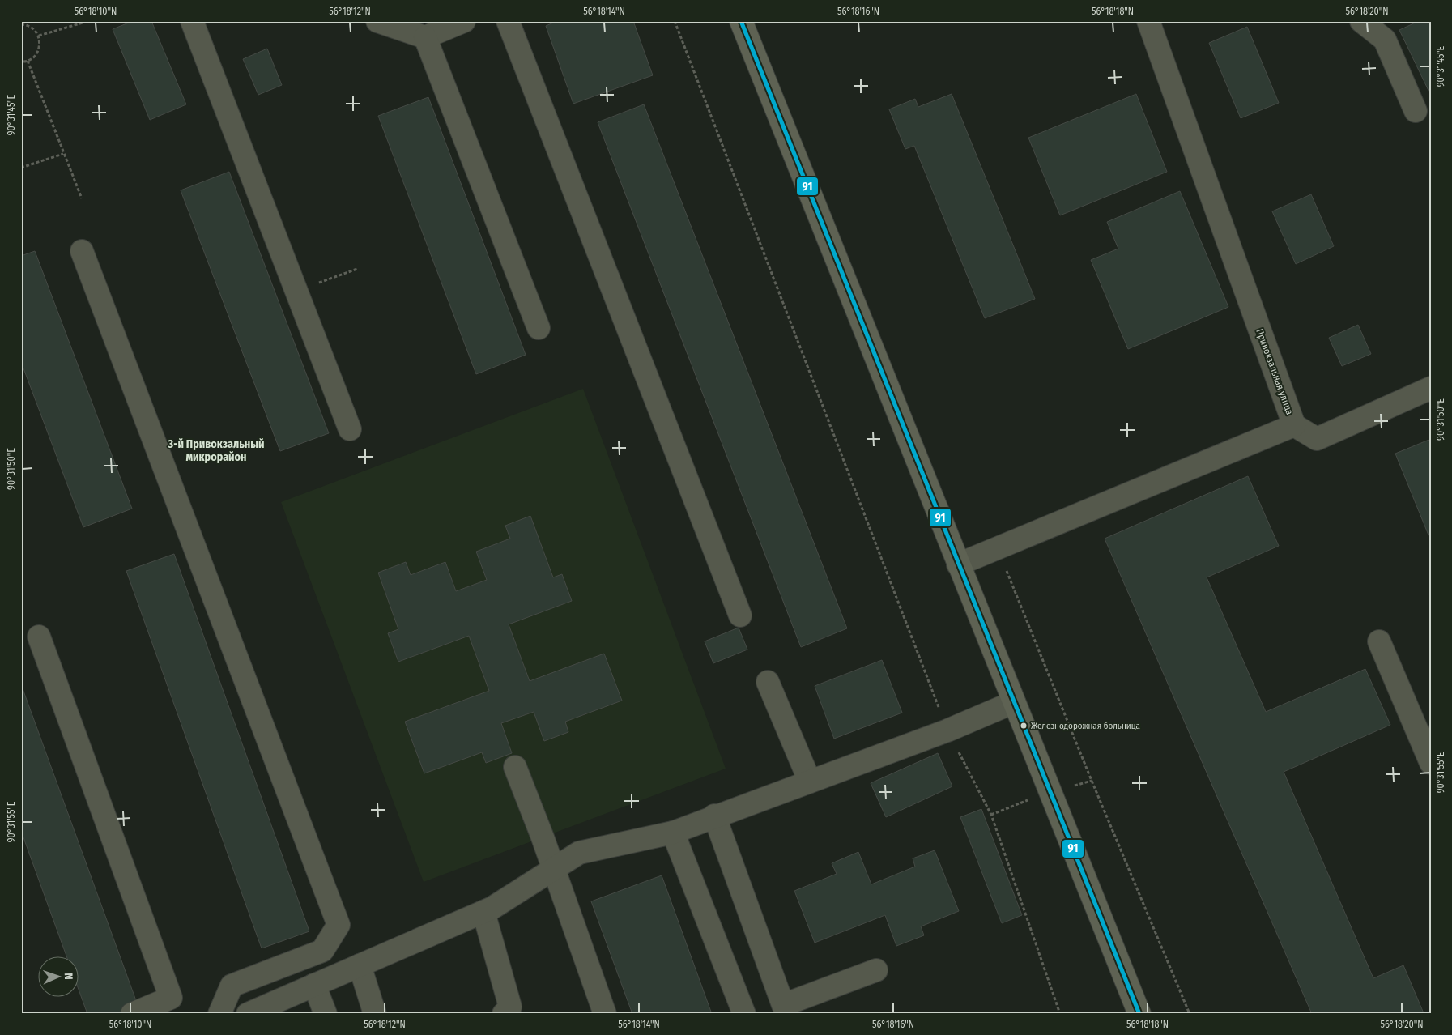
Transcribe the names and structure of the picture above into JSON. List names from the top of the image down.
{
  "streets": {
    "street": ["Привокзальная улица"]
  },
  "districts": ["3-й Привокзальный микрорайон"],
  "places": ["Железнодорожная больница"],
  "lines": ["transit line 91"],
  "north": "right",
  "coordinates": [
    "56°18'10\"N",
    "56°18'12\"N",
    "56°18'14\"N",
    "56°18'16\"N",
    "56°18'18\"N",
    "56°18'20\"N",
    "90°31'45\"E",
    "90°31'50\"E",
    "90°31'55\"E"
  ]
}
